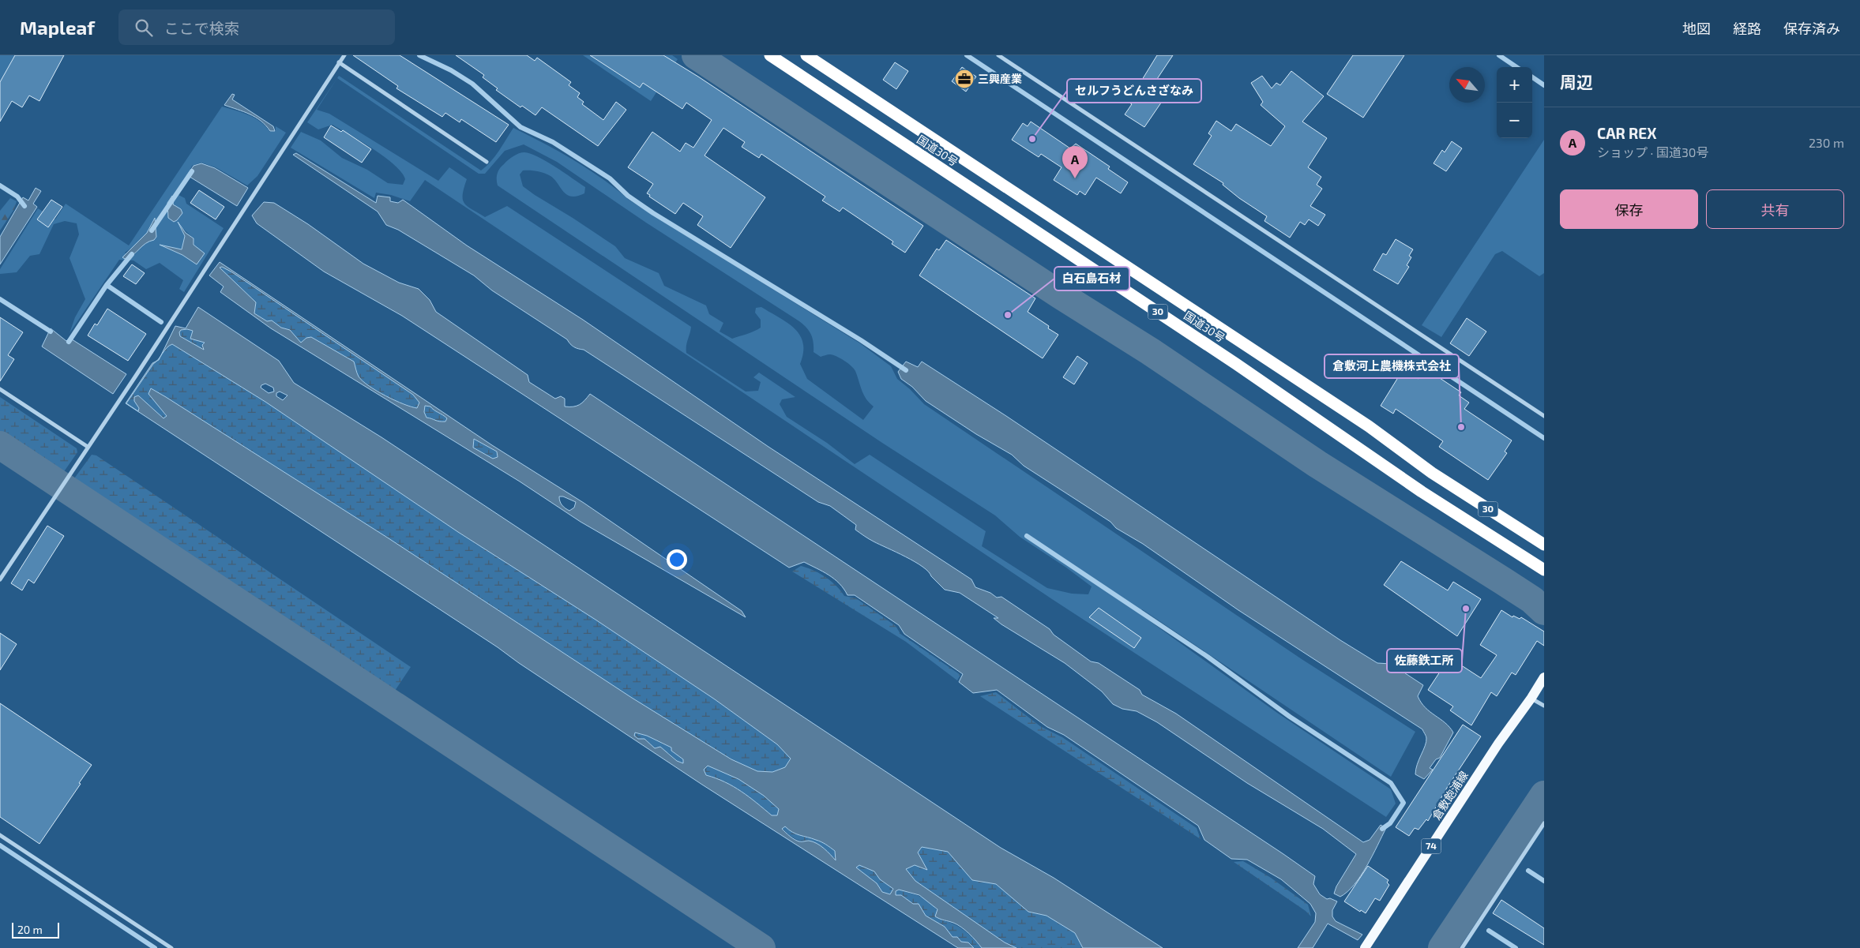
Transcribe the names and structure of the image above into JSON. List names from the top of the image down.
{
  "streets": {
    "highway": ["国道30号", "30"],
    "main road": ["倉敷飽浦線", "74"]
  },
  "places": {
    "office": ["三興産業"],
    "other": [
      "セルフうどんさざなみ",
      "白石島石材",
      "倉敷河上農機株式会社",
      "佐藤鉄工所"
    ]
  },
  "scale_bar": "20 m",
  "north": "top left",
  "page": {
    "header": "Mapleaf",
    "search": "ここで検索",
    "nav": ["地図", "経路", "保存済み"],
    "heading": "周辺",
    "map_buttons": ["+", "−"],
    "list": [
      {
        "mark": "A",
        "name": "CAR REX",
        "note": "ショップ · 国道30号",
        "value": "230 m"
      }
    ],
    "pins": "A",
    "buttons": ["保存", "共有"],
    "scale": "20 m"
  }
}
